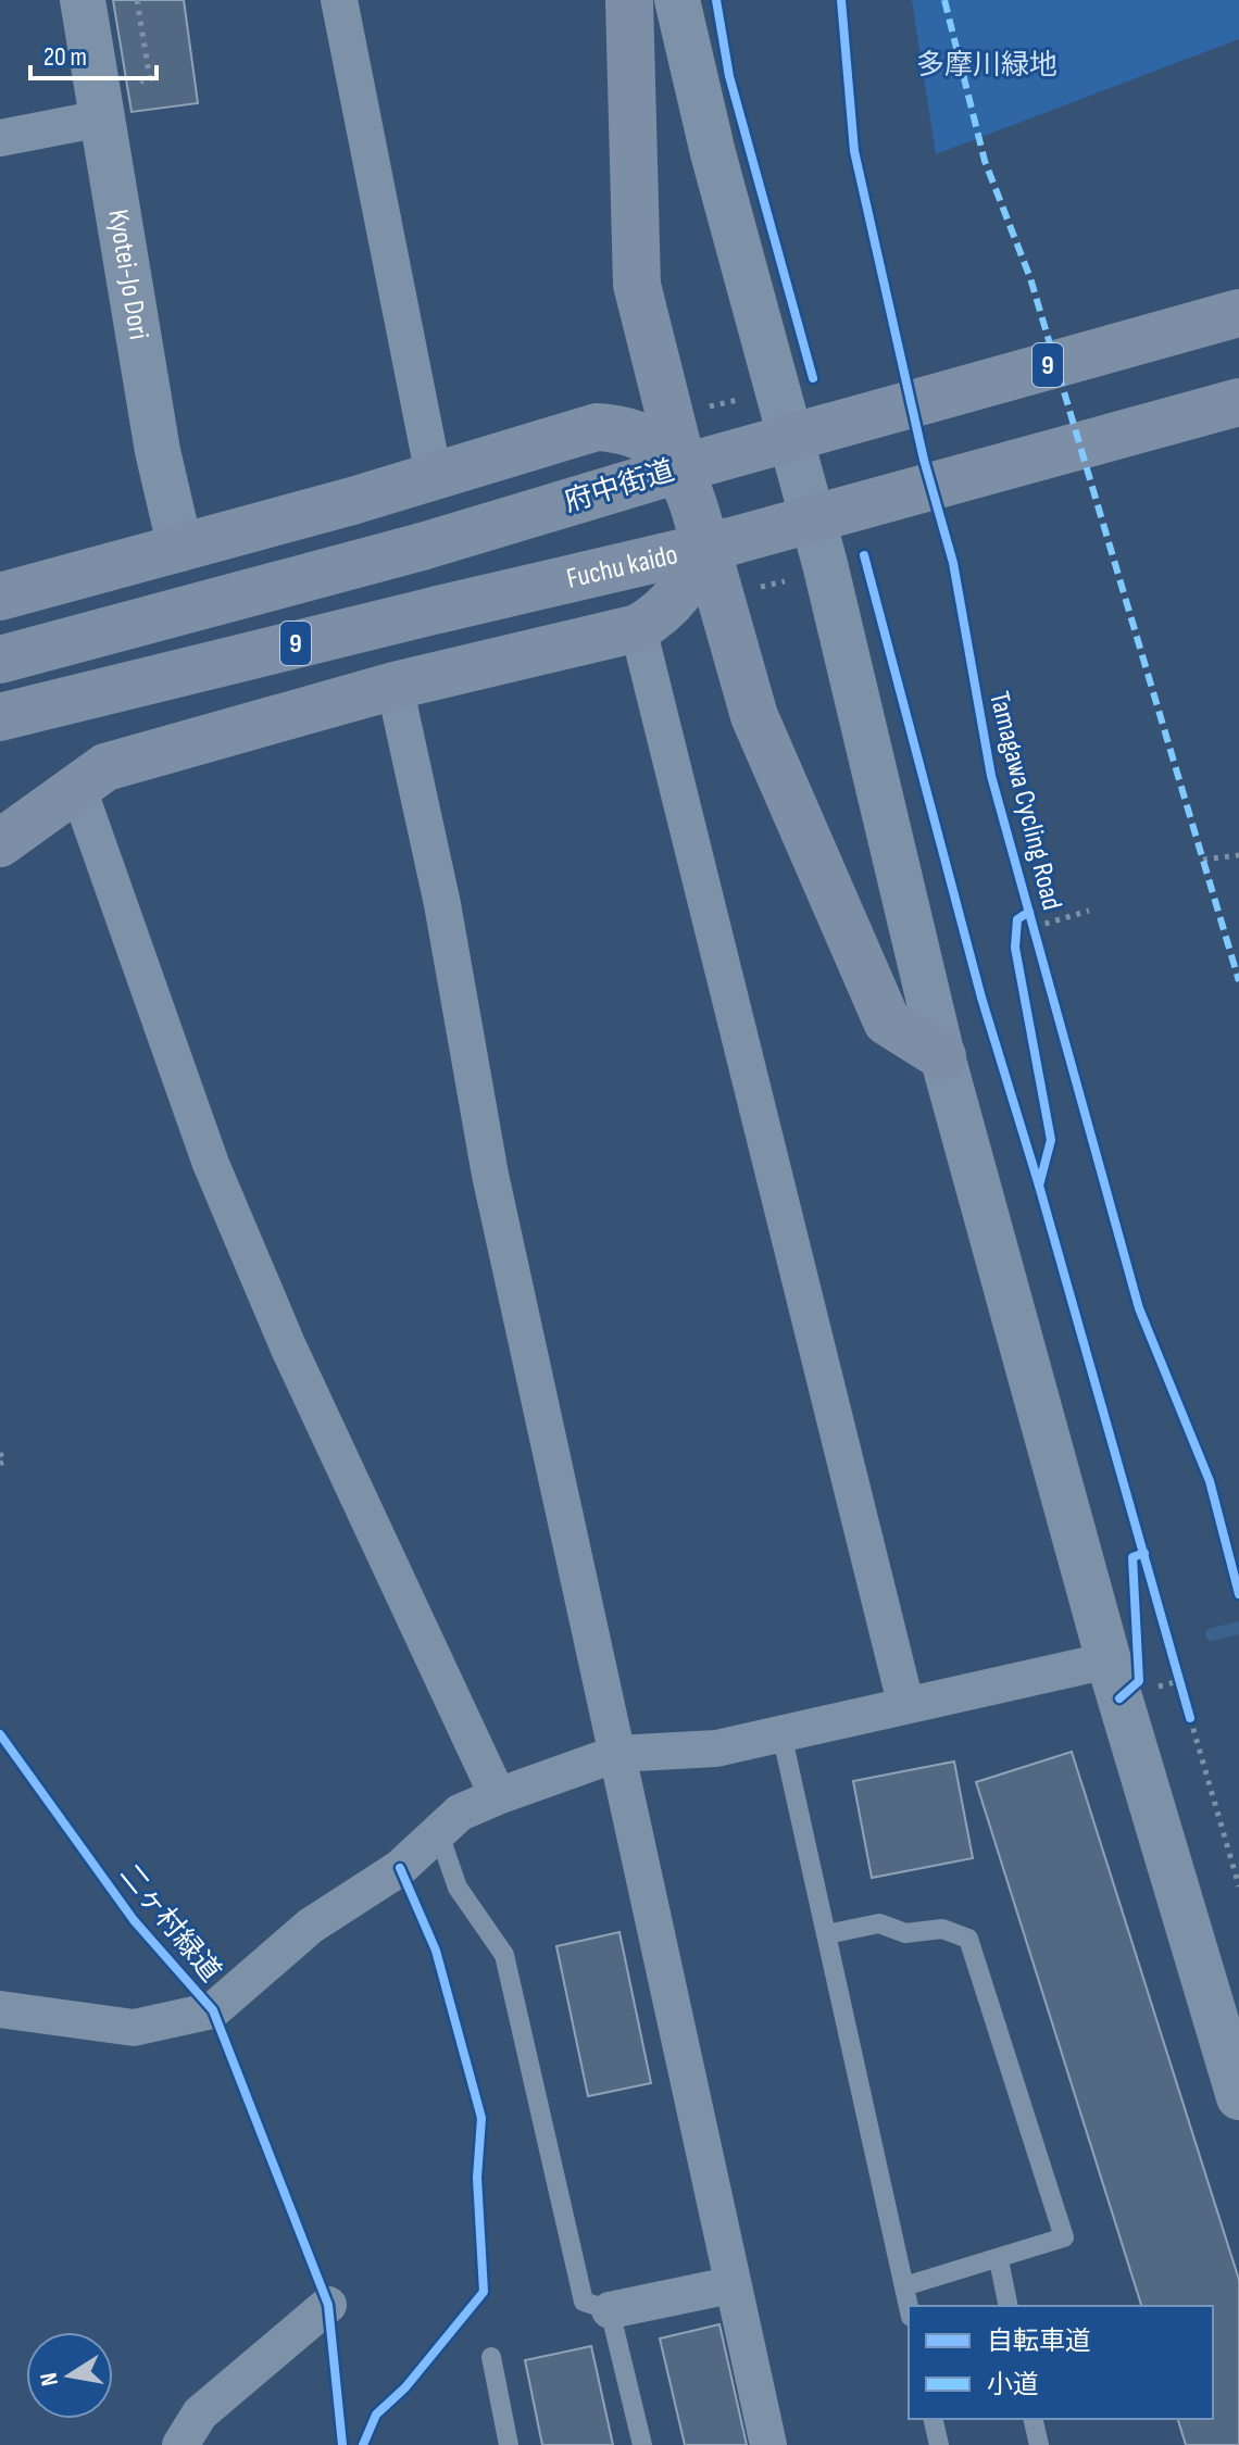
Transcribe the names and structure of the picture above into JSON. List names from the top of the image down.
{
  "streets": {
    "main road": ["9", "府中街道", "Fuchu kaido"],
    "street": ["Kyotei-Jo Dori"],
    "cycle path": ["Tamagawa Cycling Road", "二ヶ村緑道"]
  },
  "parks": ["多摩川緑地"],
  "legend": ["自転車道", "小道"],
  "scale_bar": "20 m",
  "north": "left"
}
